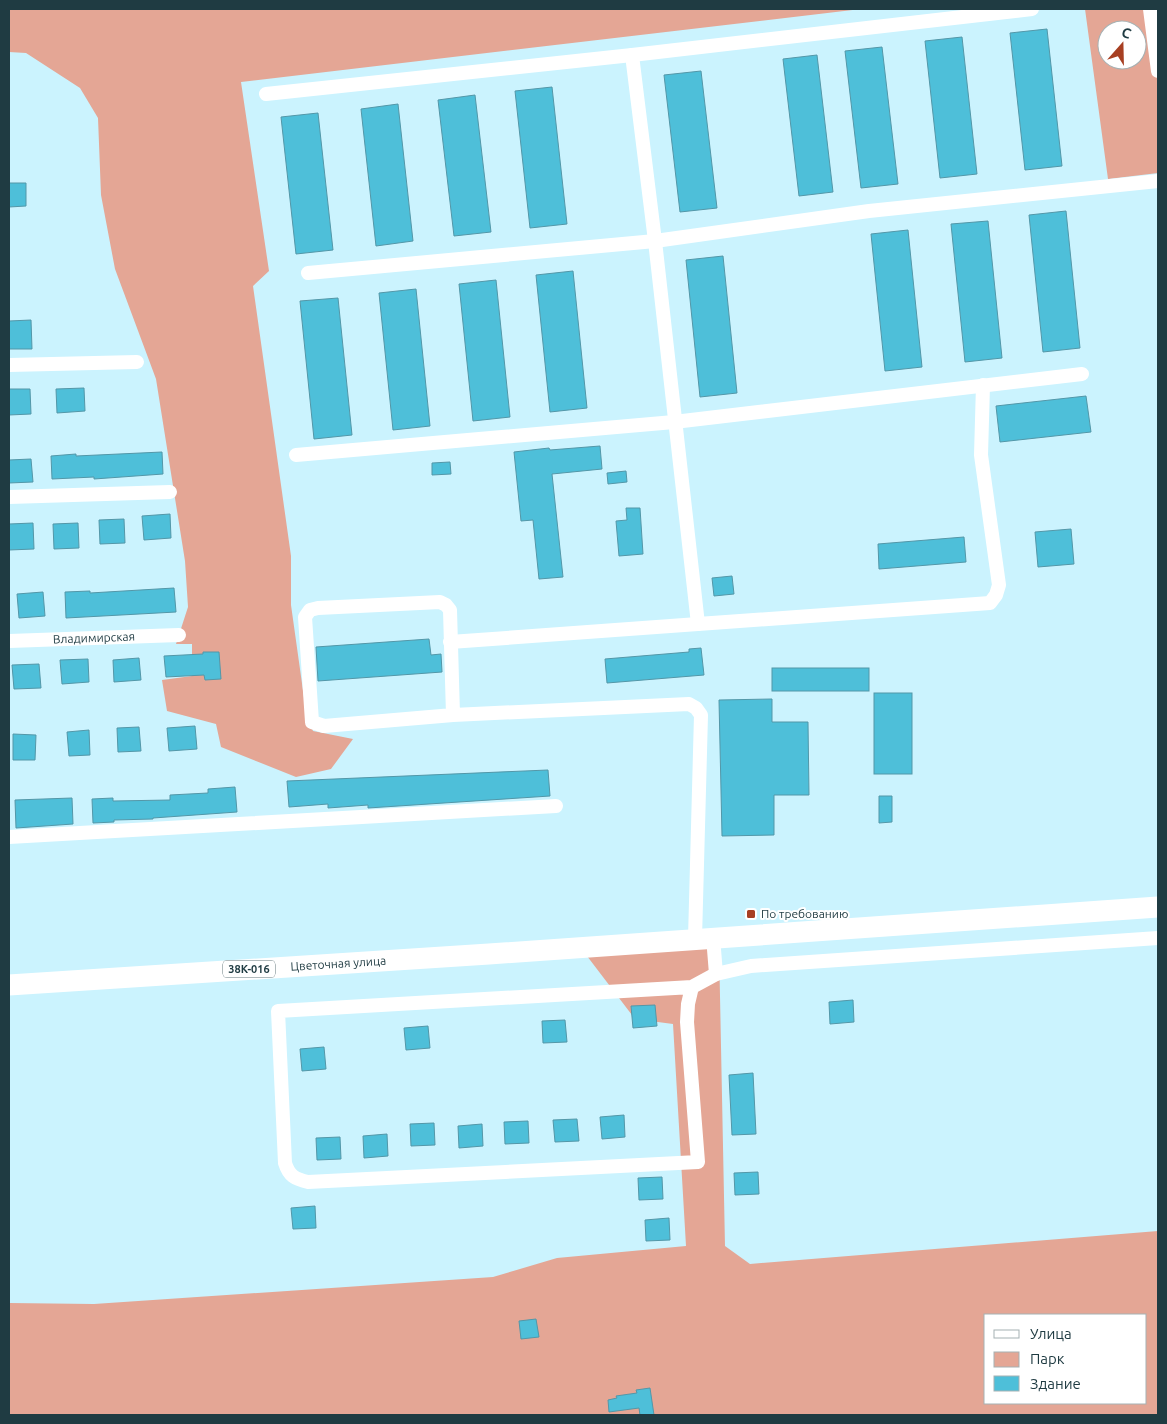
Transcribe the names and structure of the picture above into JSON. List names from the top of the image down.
{
  "streets": {
    "main road": ["Цветочная улица", "38К-016"],
    "street": ["Владимирская"]
  },
  "crossings": [
    ["Цветочная улица", "38К-016"]
  ],
  "places": {
    "transit": ["По требованию"]
  },
  "legend": ["Улица", "Парк", "Здание"],
  "north": "top"
}
